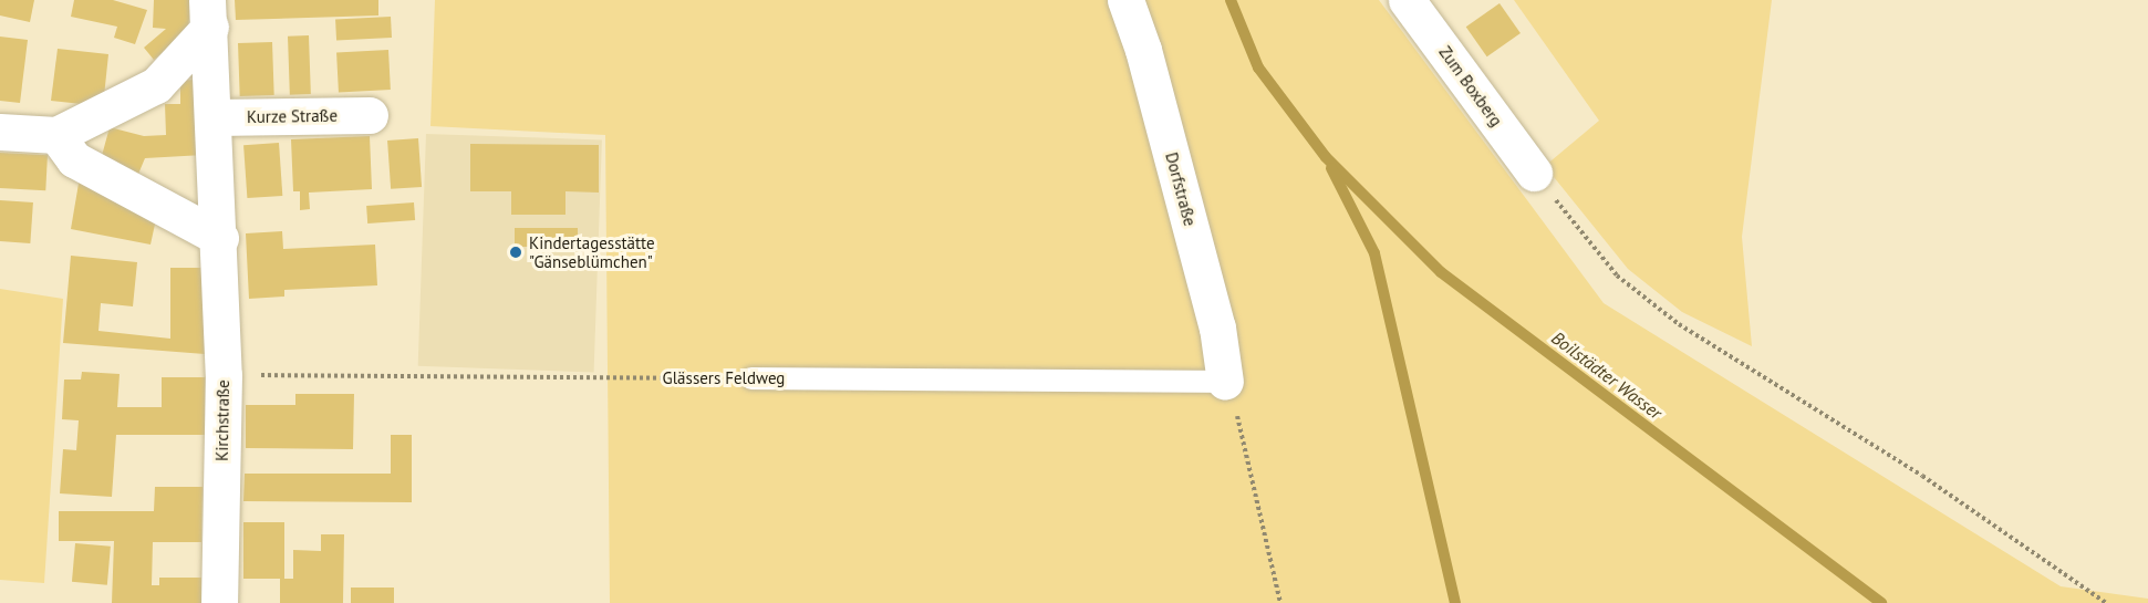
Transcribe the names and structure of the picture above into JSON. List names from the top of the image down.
{
  "streets": {
    "street": [
      "Zum Boxberg",
      "Kurze Straße",
      "Dorfstraße",
      "Kirchstraße"
    ],
    "lane": ["Glässers Feldweg"]
  },
  "crossings": [
    ["Kurze Straße", "Kirchstraße"],
    ["Dorfstraße", "Glässers Feldweg"],
    ["Glässers Feldweg", "Kirchstraße"]
  ],
  "water": ["Boilstädter Wasser"],
  "places": ["Kindertagesstätte \"Gänseblümchen\""]
}
